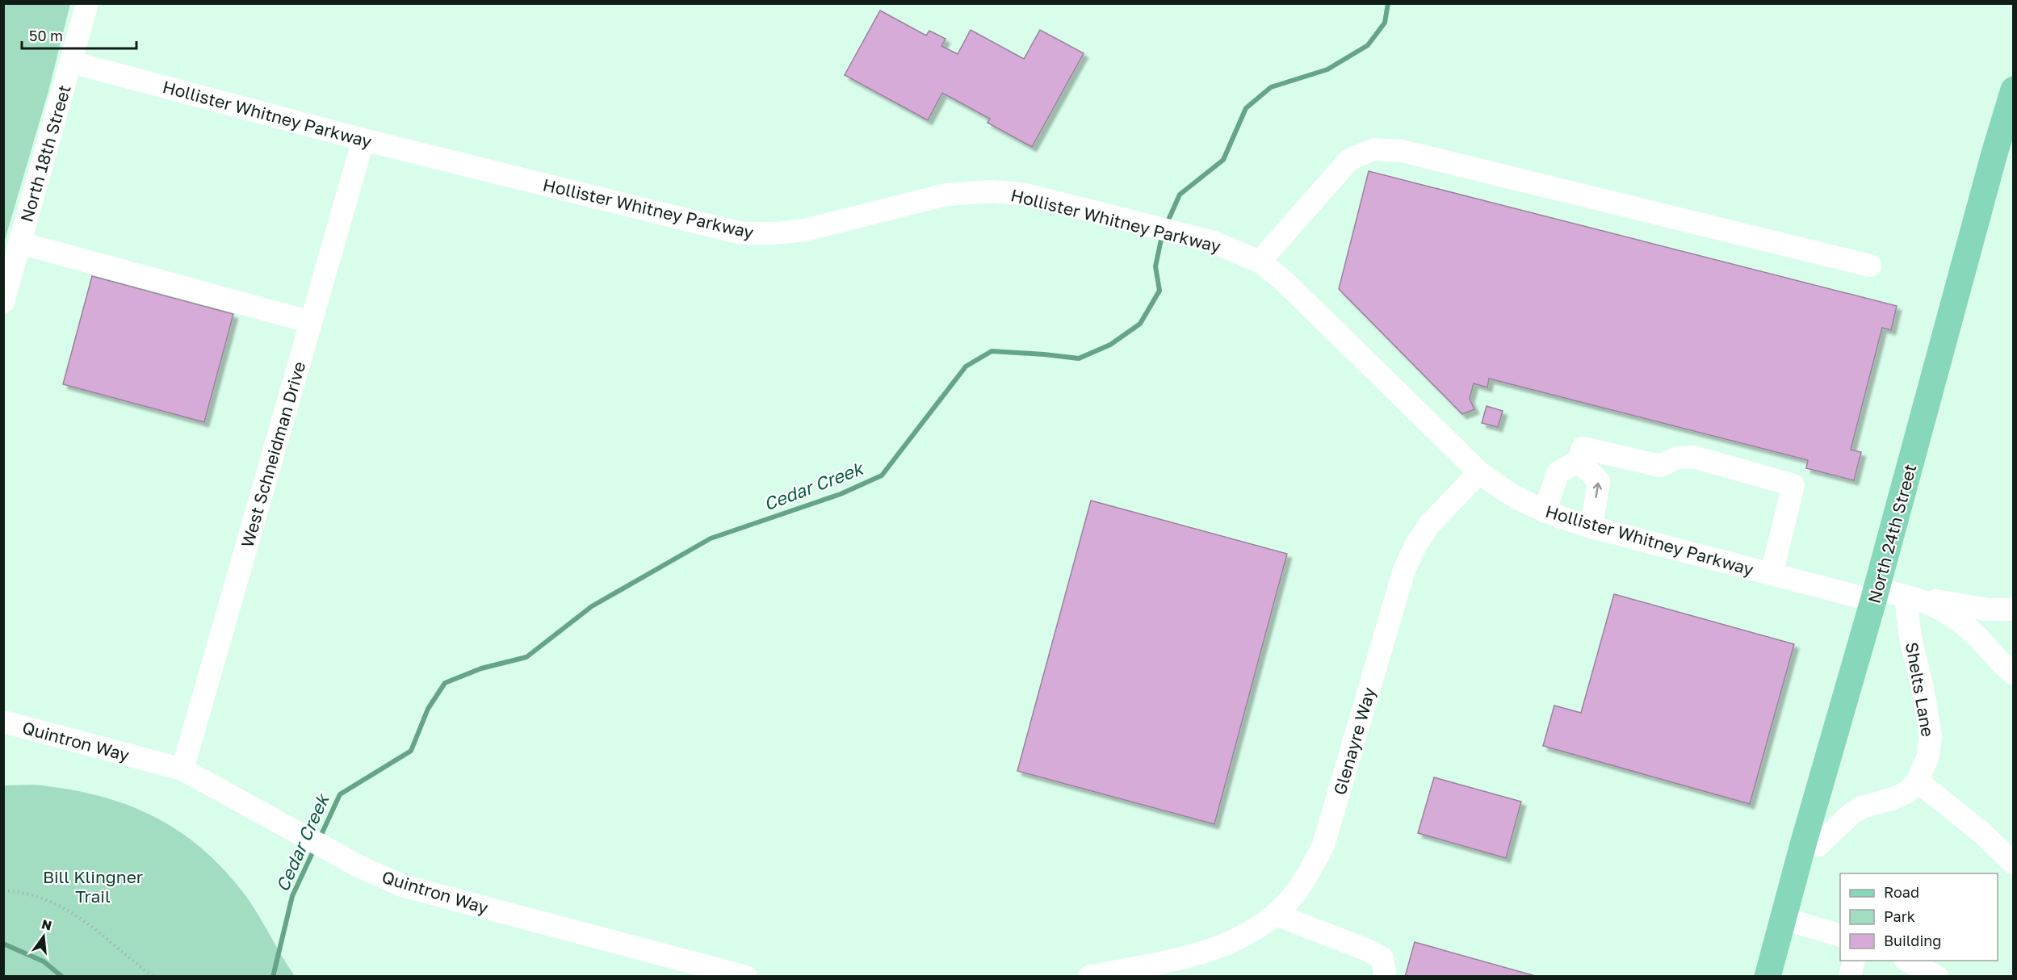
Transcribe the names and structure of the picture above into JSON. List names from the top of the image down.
{
  "streets": {
    "main road": ["North 24th Street"],
    "street": [
      "Hollister Whitney Parkway",
      "North 18th Street",
      "West Schneidman Drive",
      "Shelts Lane",
      "Quintron Way",
      "Glenayre Way"
    ]
  },
  "crossings": [
    ["Hollister Whitney Parkway", "North 18th Street"],
    ["Hollister Whitney Parkway", "West Schneidman Drive"],
    ["Hollister Whitney Parkway", "North 24th Street"],
    ["Hollister Whitney Parkway", "Shelts Lane"],
    ["Hollister Whitney Parkway", "Glenayre Way"],
    ["West Schneidman Drive", "Quintron Way"]
  ],
  "water": ["Cedar Creek"],
  "parks": ["Bill Klingner Trail"],
  "legend": ["Road", "Park", "Building"],
  "scale_bar": "50 m",
  "north": "top"
}
